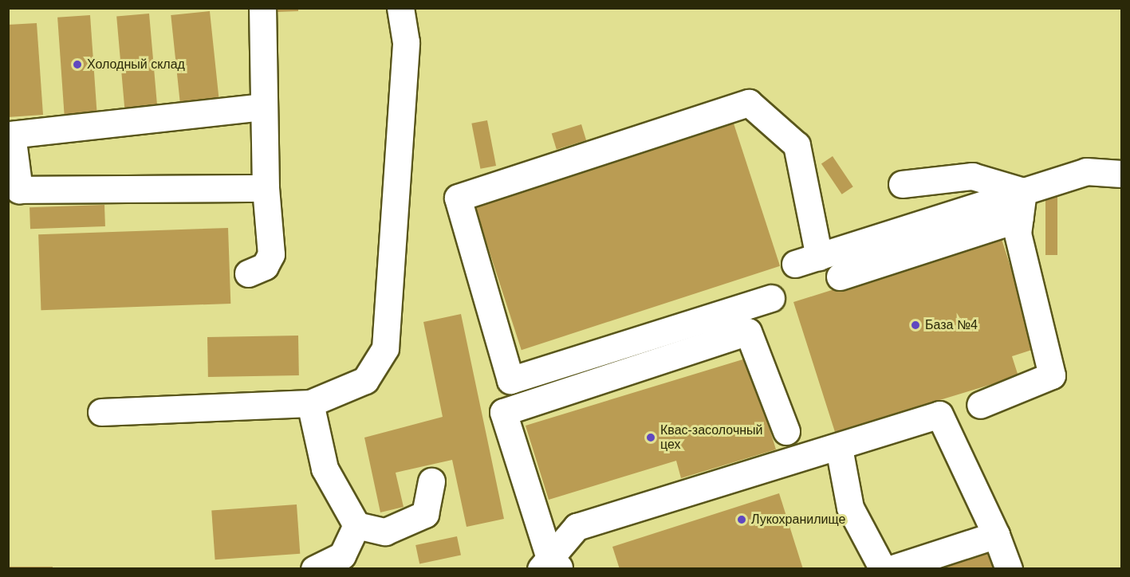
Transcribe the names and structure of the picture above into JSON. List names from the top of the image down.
{
  "places": [
    "Холодный склад",
    "База №4",
    "Квас-засолочный цех",
    "Лукохранилище"
  ]
}
